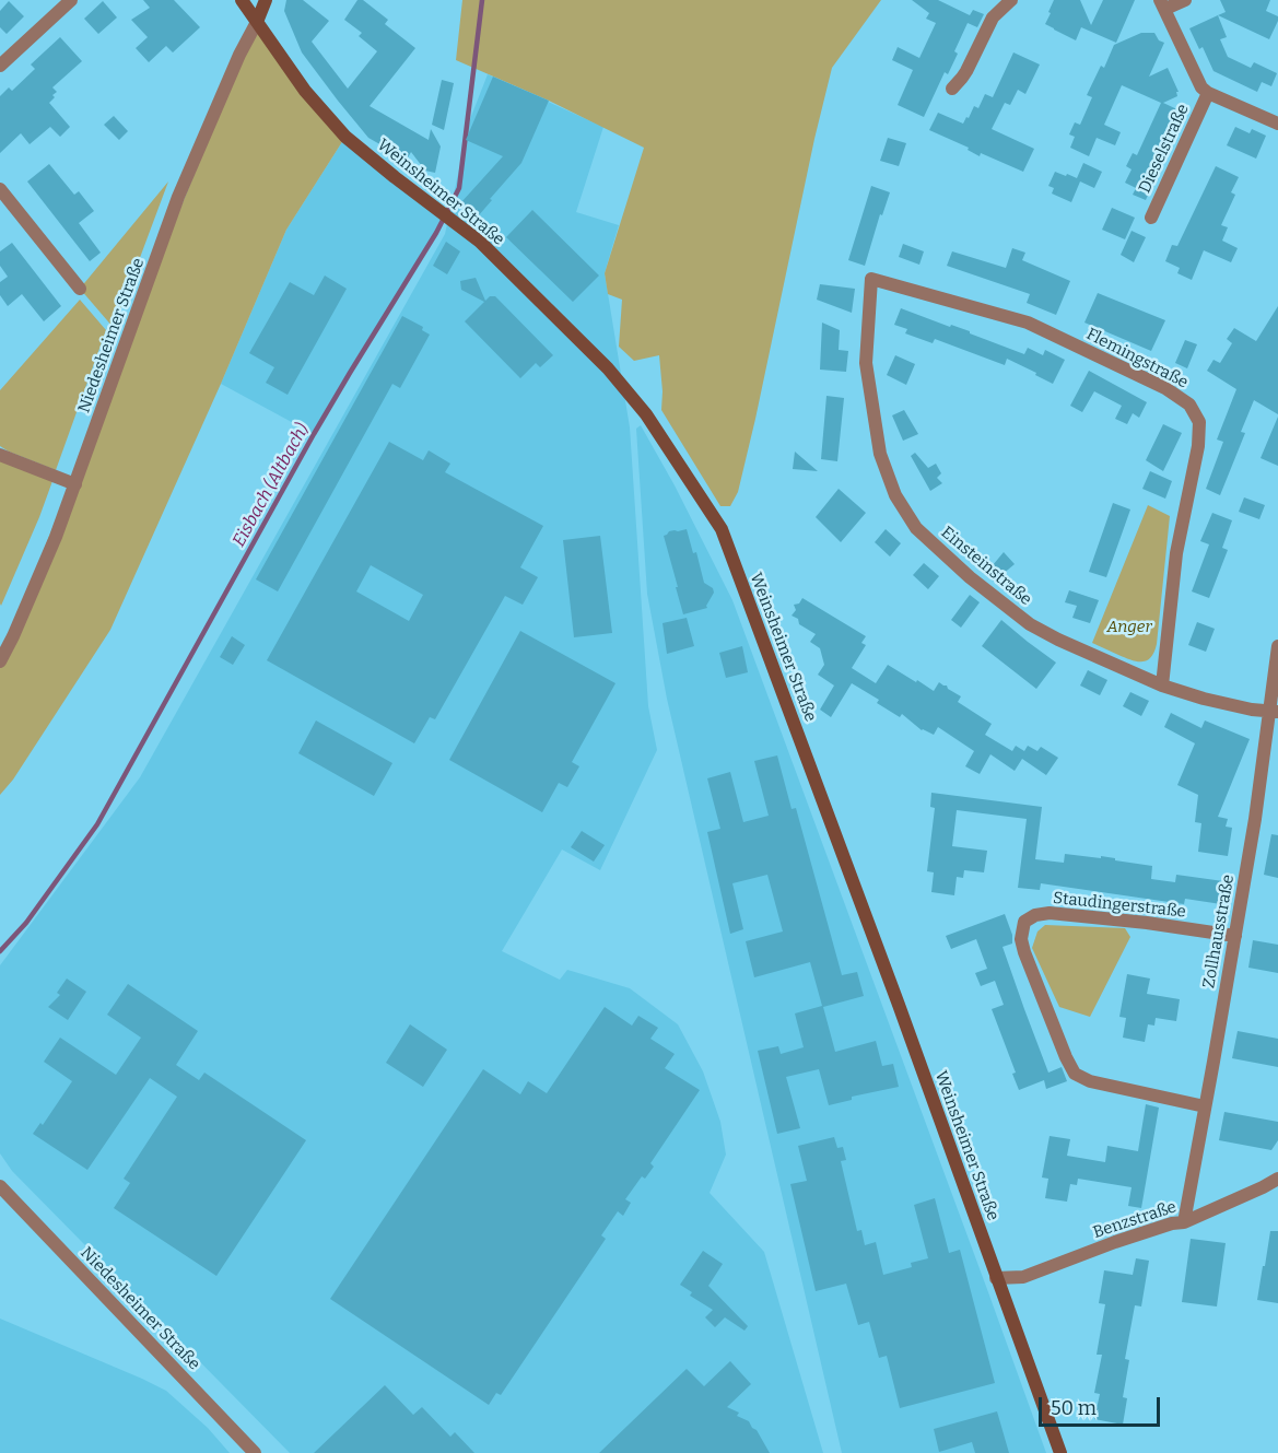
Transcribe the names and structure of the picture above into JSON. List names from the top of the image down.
{
  "streets": {
    "main road": ["Weinsheimer Straße"],
    "street": [
      "Dieselstraße",
      "Niedesheimer Straße",
      "Flemingstraße",
      "Einsteinstraße",
      "Staudingerstraße",
      "Zollhausstraße",
      "Benzstraße"
    ]
  },
  "crossings": [
    ["Weinsheimer Straße", "Niedesheimer Straße"],
    ["Weinsheimer Straße", "Benzstraße"],
    ["Flemingstraße", "Einsteinstraße"],
    ["Einsteinstraße", "Zollhausstraße"],
    ["Staudingerstraße", "Zollhausstraße"],
    ["Zollhausstraße", "Benzstraße"]
  ],
  "water": ["Eisbach (Altbach)"],
  "parks": ["Anger"],
  "scale_bar": "50 m"
}
